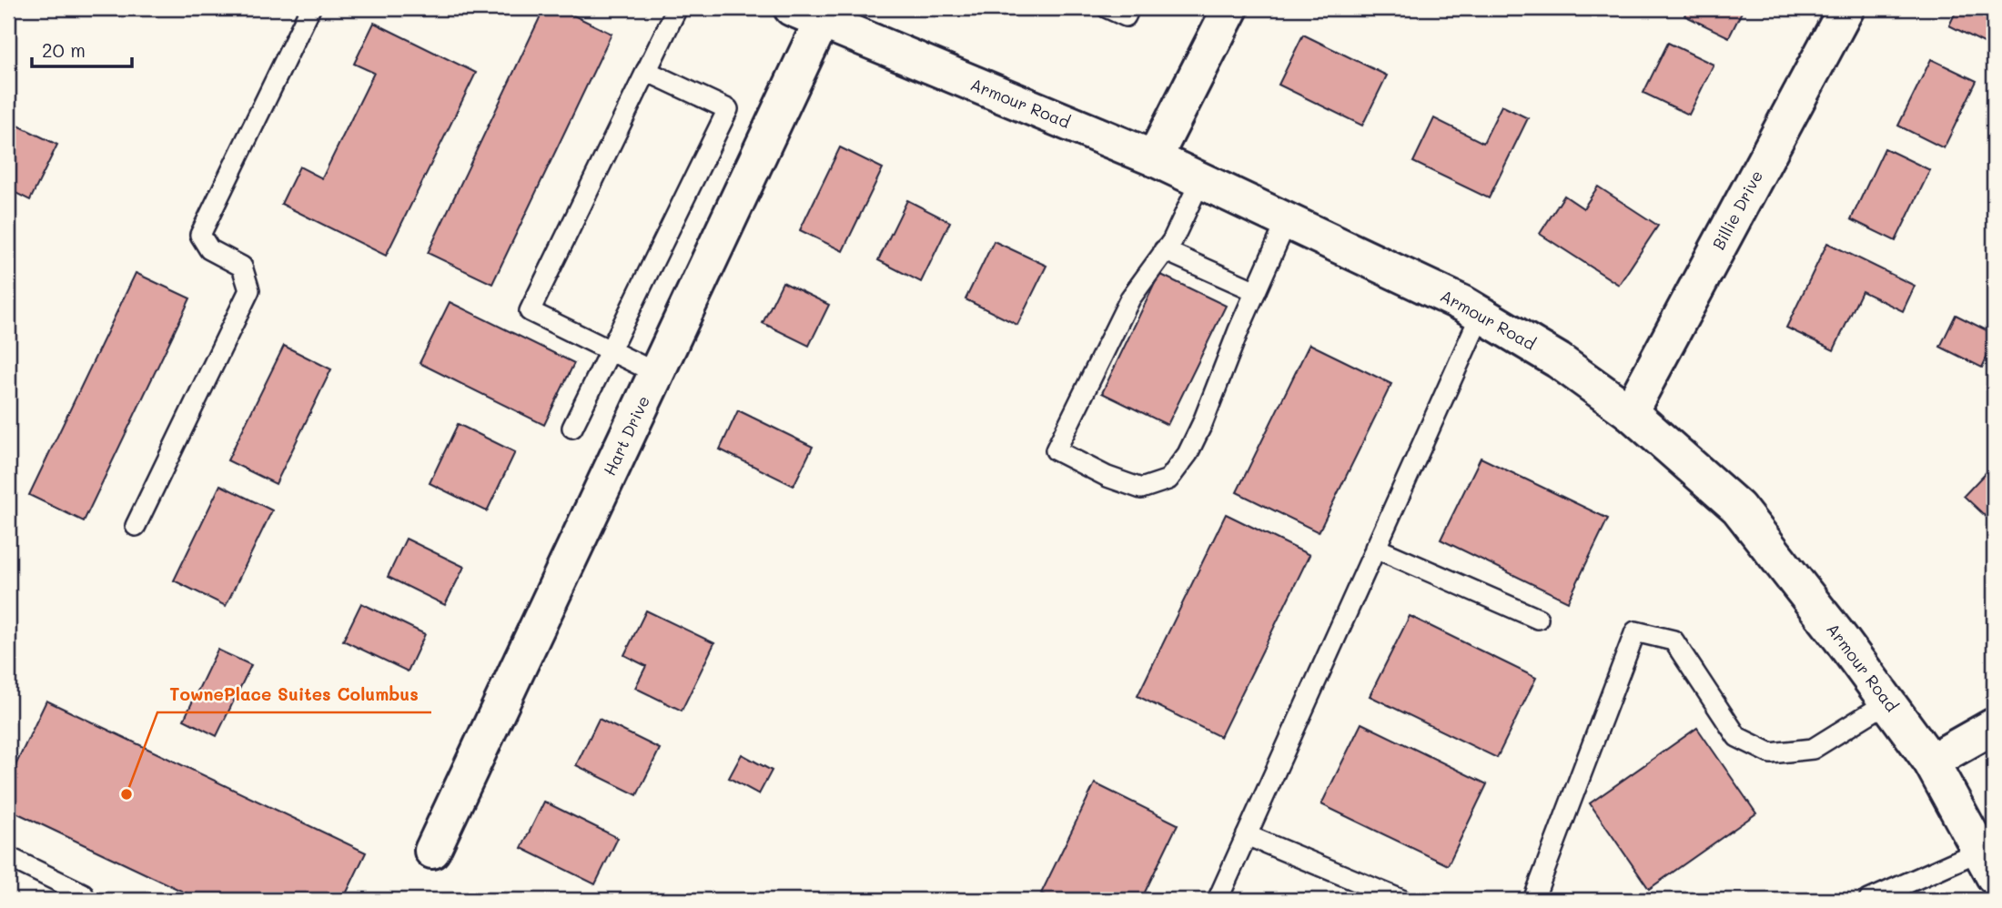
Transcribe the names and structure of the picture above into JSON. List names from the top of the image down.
{
  "streets": {
    "street": ["Armour Road", "Billie Drive", "Hart Drive"]
  },
  "crossings": [
    ["Armour Road", "Billie Drive"],
    ["Armour Road", "Hart Drive"]
  ],
  "places": ["TownePlace Suites Columbus"],
  "scale_bar": "20 m"
}
